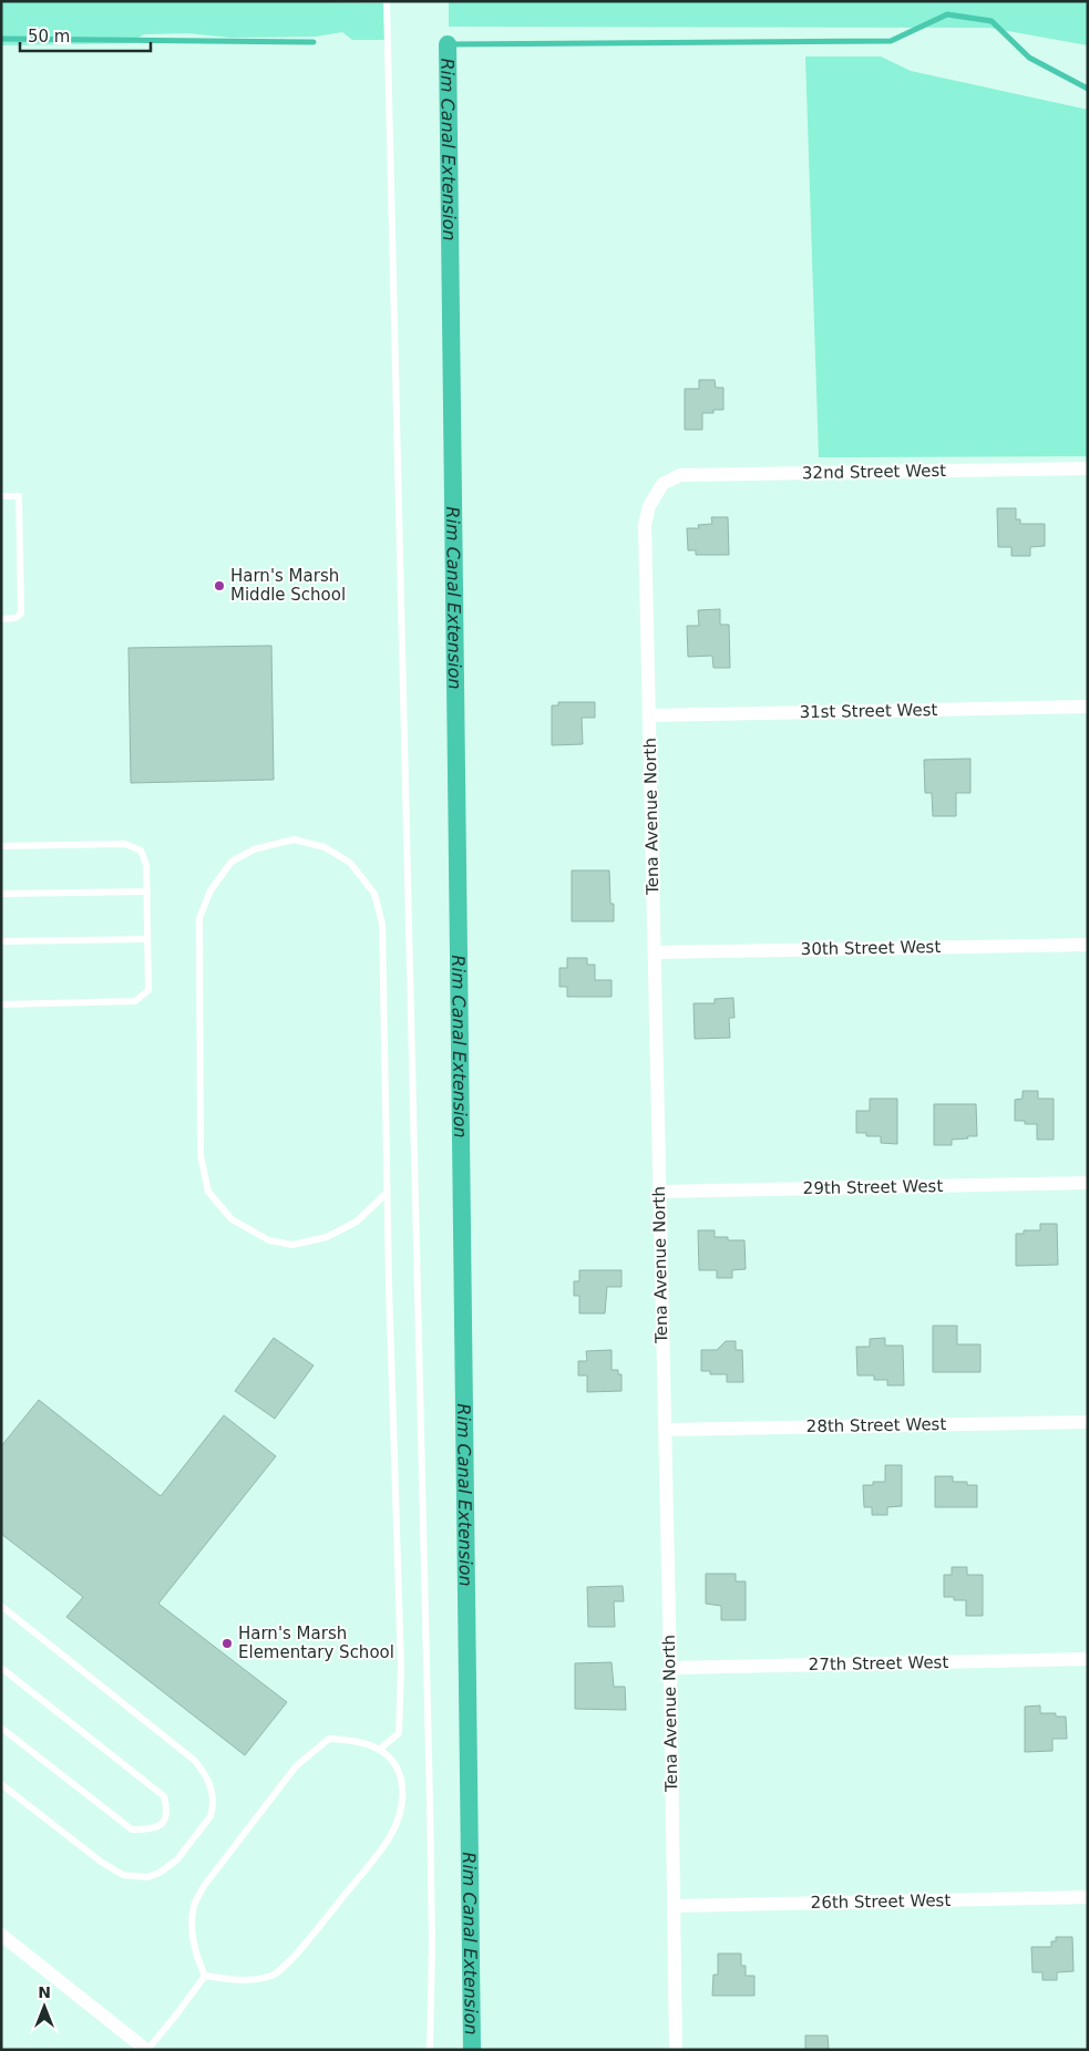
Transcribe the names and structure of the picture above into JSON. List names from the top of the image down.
{
  "streets": {
    "street": [
      "32nd Street West",
      "31st Street West",
      "Tena Avenue North",
      "30th Street West",
      "29th Street West",
      "28th Street West",
      "27th Street West",
      "26th Street West"
    ]
  },
  "crossings": [
    ["32nd Street West", "Tena Avenue North"],
    ["31st Street West", "Tena Avenue North"],
    ["Tena Avenue North", "30th Street West"],
    ["Tena Avenue North", "29th Street West"],
    ["Tena Avenue North", "28th Street West"],
    ["Tena Avenue North", "27th Street West"],
    ["Tena Avenue North", "26th Street West"]
  ],
  "water": ["Rim Canal Extension"],
  "places": ["Harn's Marsh Middle School", "Harn's Marsh Elementary School"],
  "scale_bar": "50 m",
  "north": "top"
}
